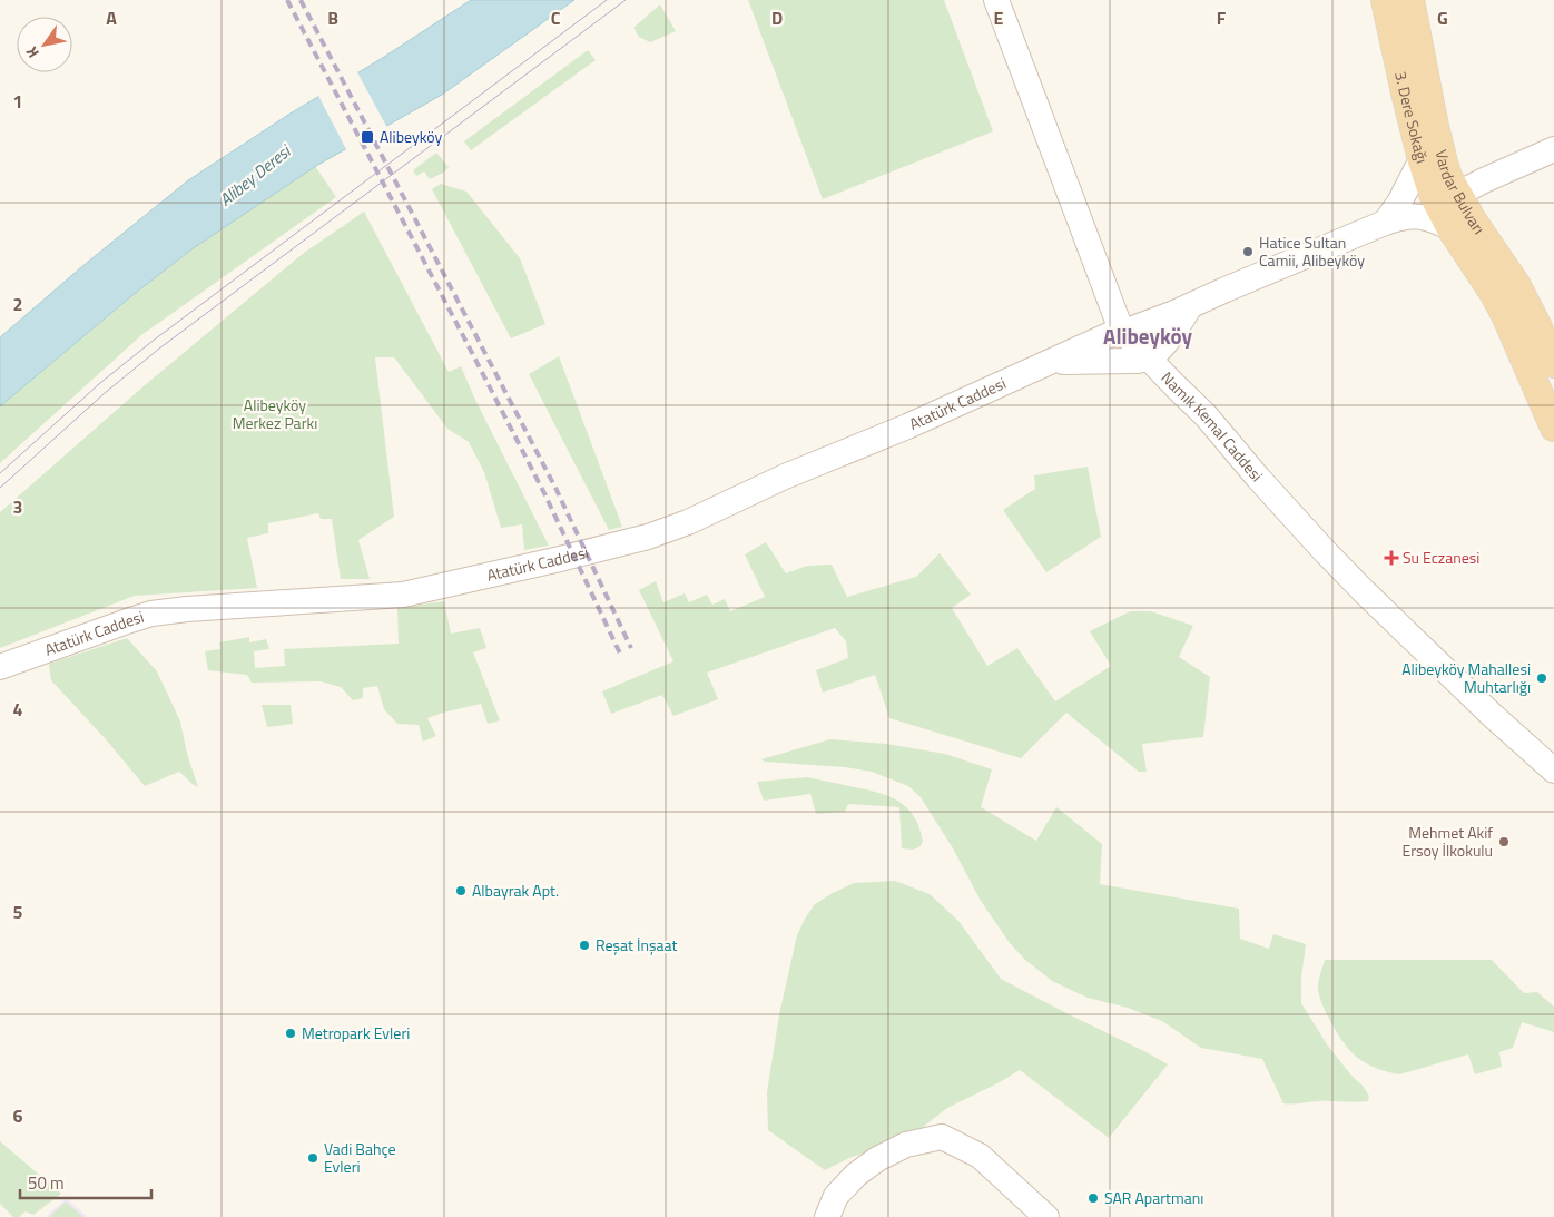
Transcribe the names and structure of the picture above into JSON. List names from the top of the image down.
{
  "streets": {
    "main road": [
      "3. Dere Sokağı",
      "Vardar Bulvarı",
      "Atatürk Caddesi",
      "Namık Kemal Caddesi"
    ]
  },
  "crossings": [
    ["3. Dere Sokağı", "Vardar Bulvarı"],
    ["3. Dere Sokağı", "Atatürk Caddesi"],
    ["Vardar Bulvarı", "Atatürk Caddesi"],
    ["Atatürk Caddesi", "Namık Kemal Caddesi"]
  ],
  "districts": ["Alibeyköy"],
  "water": ["Alibey Deresi"],
  "parks": ["Alibeyköy Merkez Parkı"],
  "places": {
    "transit": ["Alibeyköy"],
    "other": [
      "Hatice Sultan Camii, Alibeyköy",
      "Alibeyköy Mahallesi Muhtarlığı",
      "Mehmet Akif Ersoy İlkokulu",
      "Albayrak Apt.",
      "Reşat İnşaat",
      "Metropark Evleri",
      "Vadi Bahçe Evleri",
      "SAR Apartmanı"
    ],
    "health": ["Su Eczanesi"]
  },
  "scale_bar": "50 m",
  "north": "bottom left",
  "grid": {
    "columns": [
      "A",
      "B",
      "C",
      "D",
      "E",
      "F",
      "G"
    ],
    "rows": [
      "1",
      "2",
      "3",
      "4",
      "5",
      "6"
    ]
  }
}
